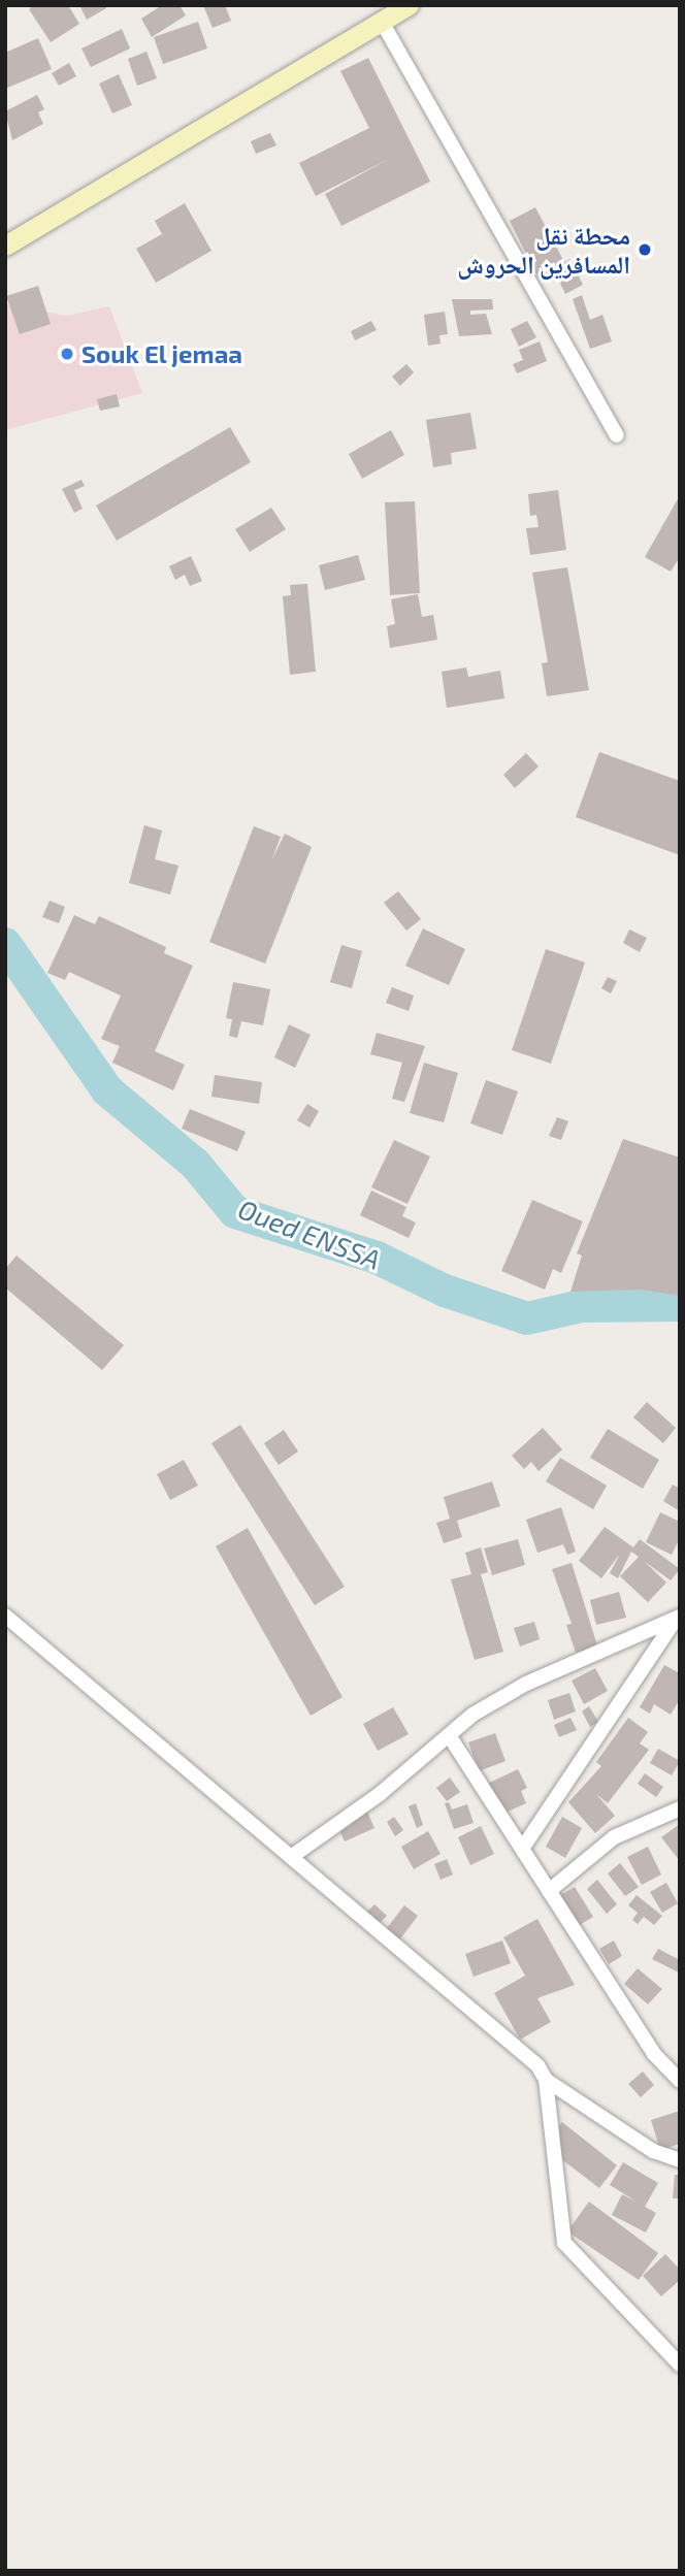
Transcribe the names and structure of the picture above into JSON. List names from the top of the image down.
{
  "water": ["Oued ENSSA"],
  "places": ["محطة نقل المسافرين الحروش", "Souk El jemaa"]
}
